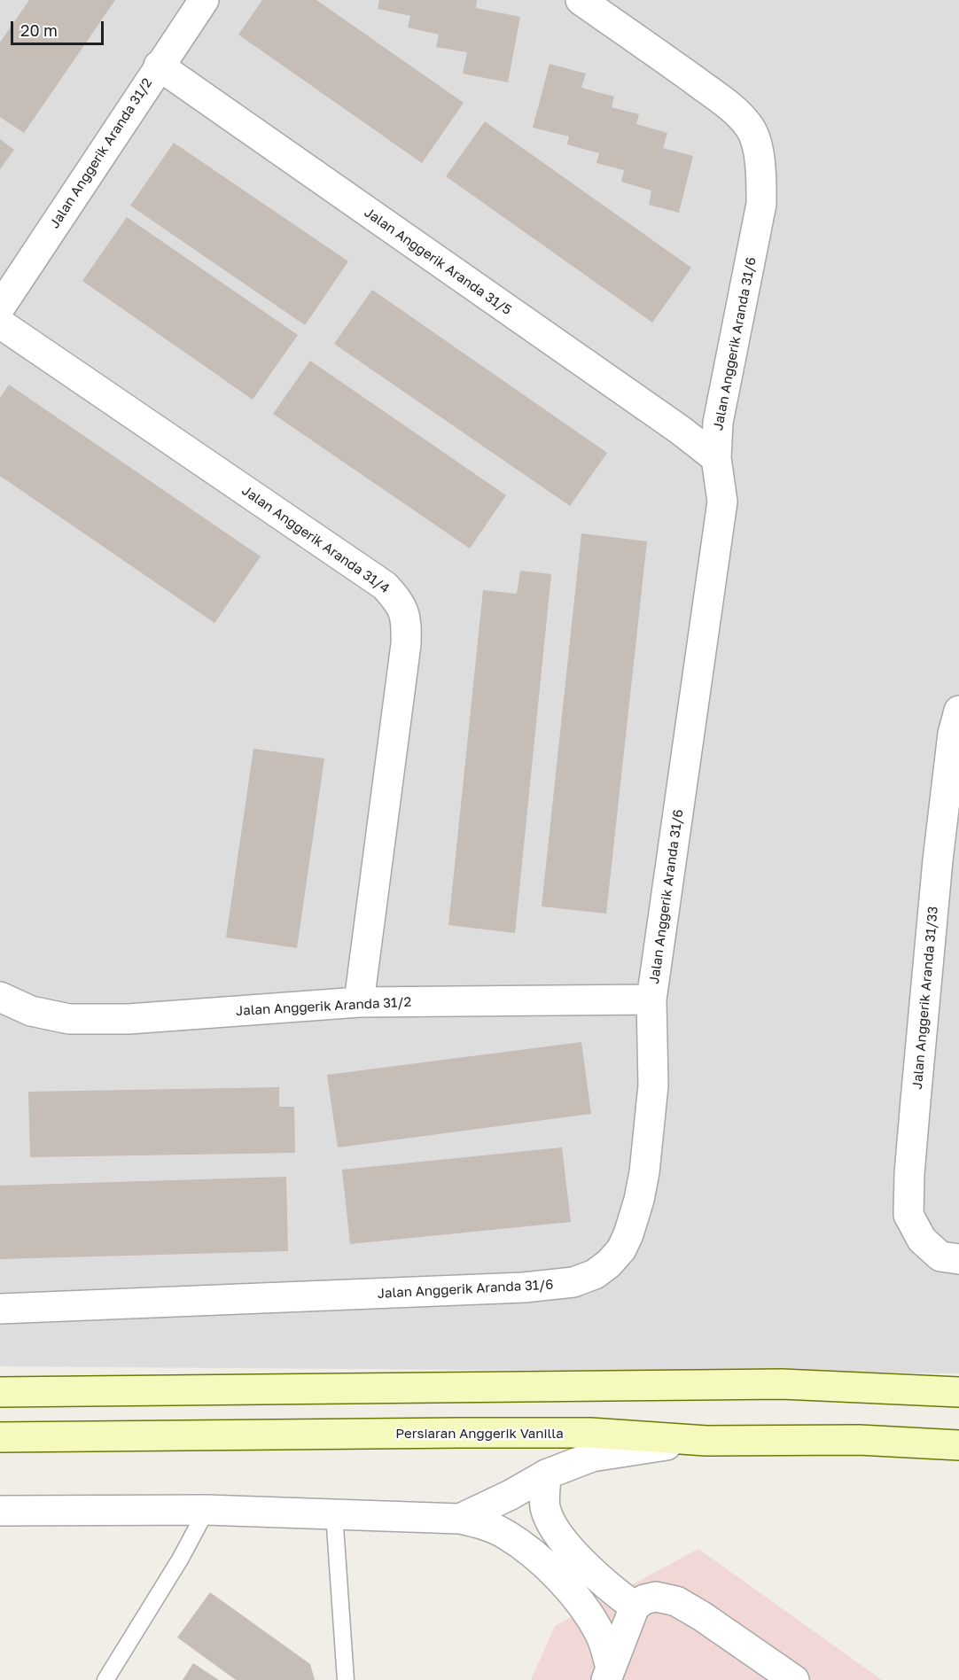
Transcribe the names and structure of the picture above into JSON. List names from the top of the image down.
{
  "streets": {
    "main road": ["Persiaran Anggerik Vanilla"],
    "street": [
      "Jalan Anggerik Aranda 31/2",
      "Jalan Anggerik Aranda 31/5",
      "Jalan Anggerik Aranda 31/6",
      "Jalan Anggerik Aranda 31/4",
      "Jalan Anggerik Aranda 31/33"
    ]
  },
  "crossings": [
    ["Jalan Anggerik Aranda 31/2", "Jalan Anggerik Aranda 31/5"],
    ["Jalan Anggerik Aranda 31/2", "Jalan Anggerik Aranda 31/6"],
    ["Jalan Anggerik Aranda 31/2", "Jalan Anggerik Aranda 31/4"],
    ["Jalan Anggerik Aranda 31/5", "Jalan Anggerik Aranda 31/6"]
  ],
  "scale_bar": "20 m"
}
